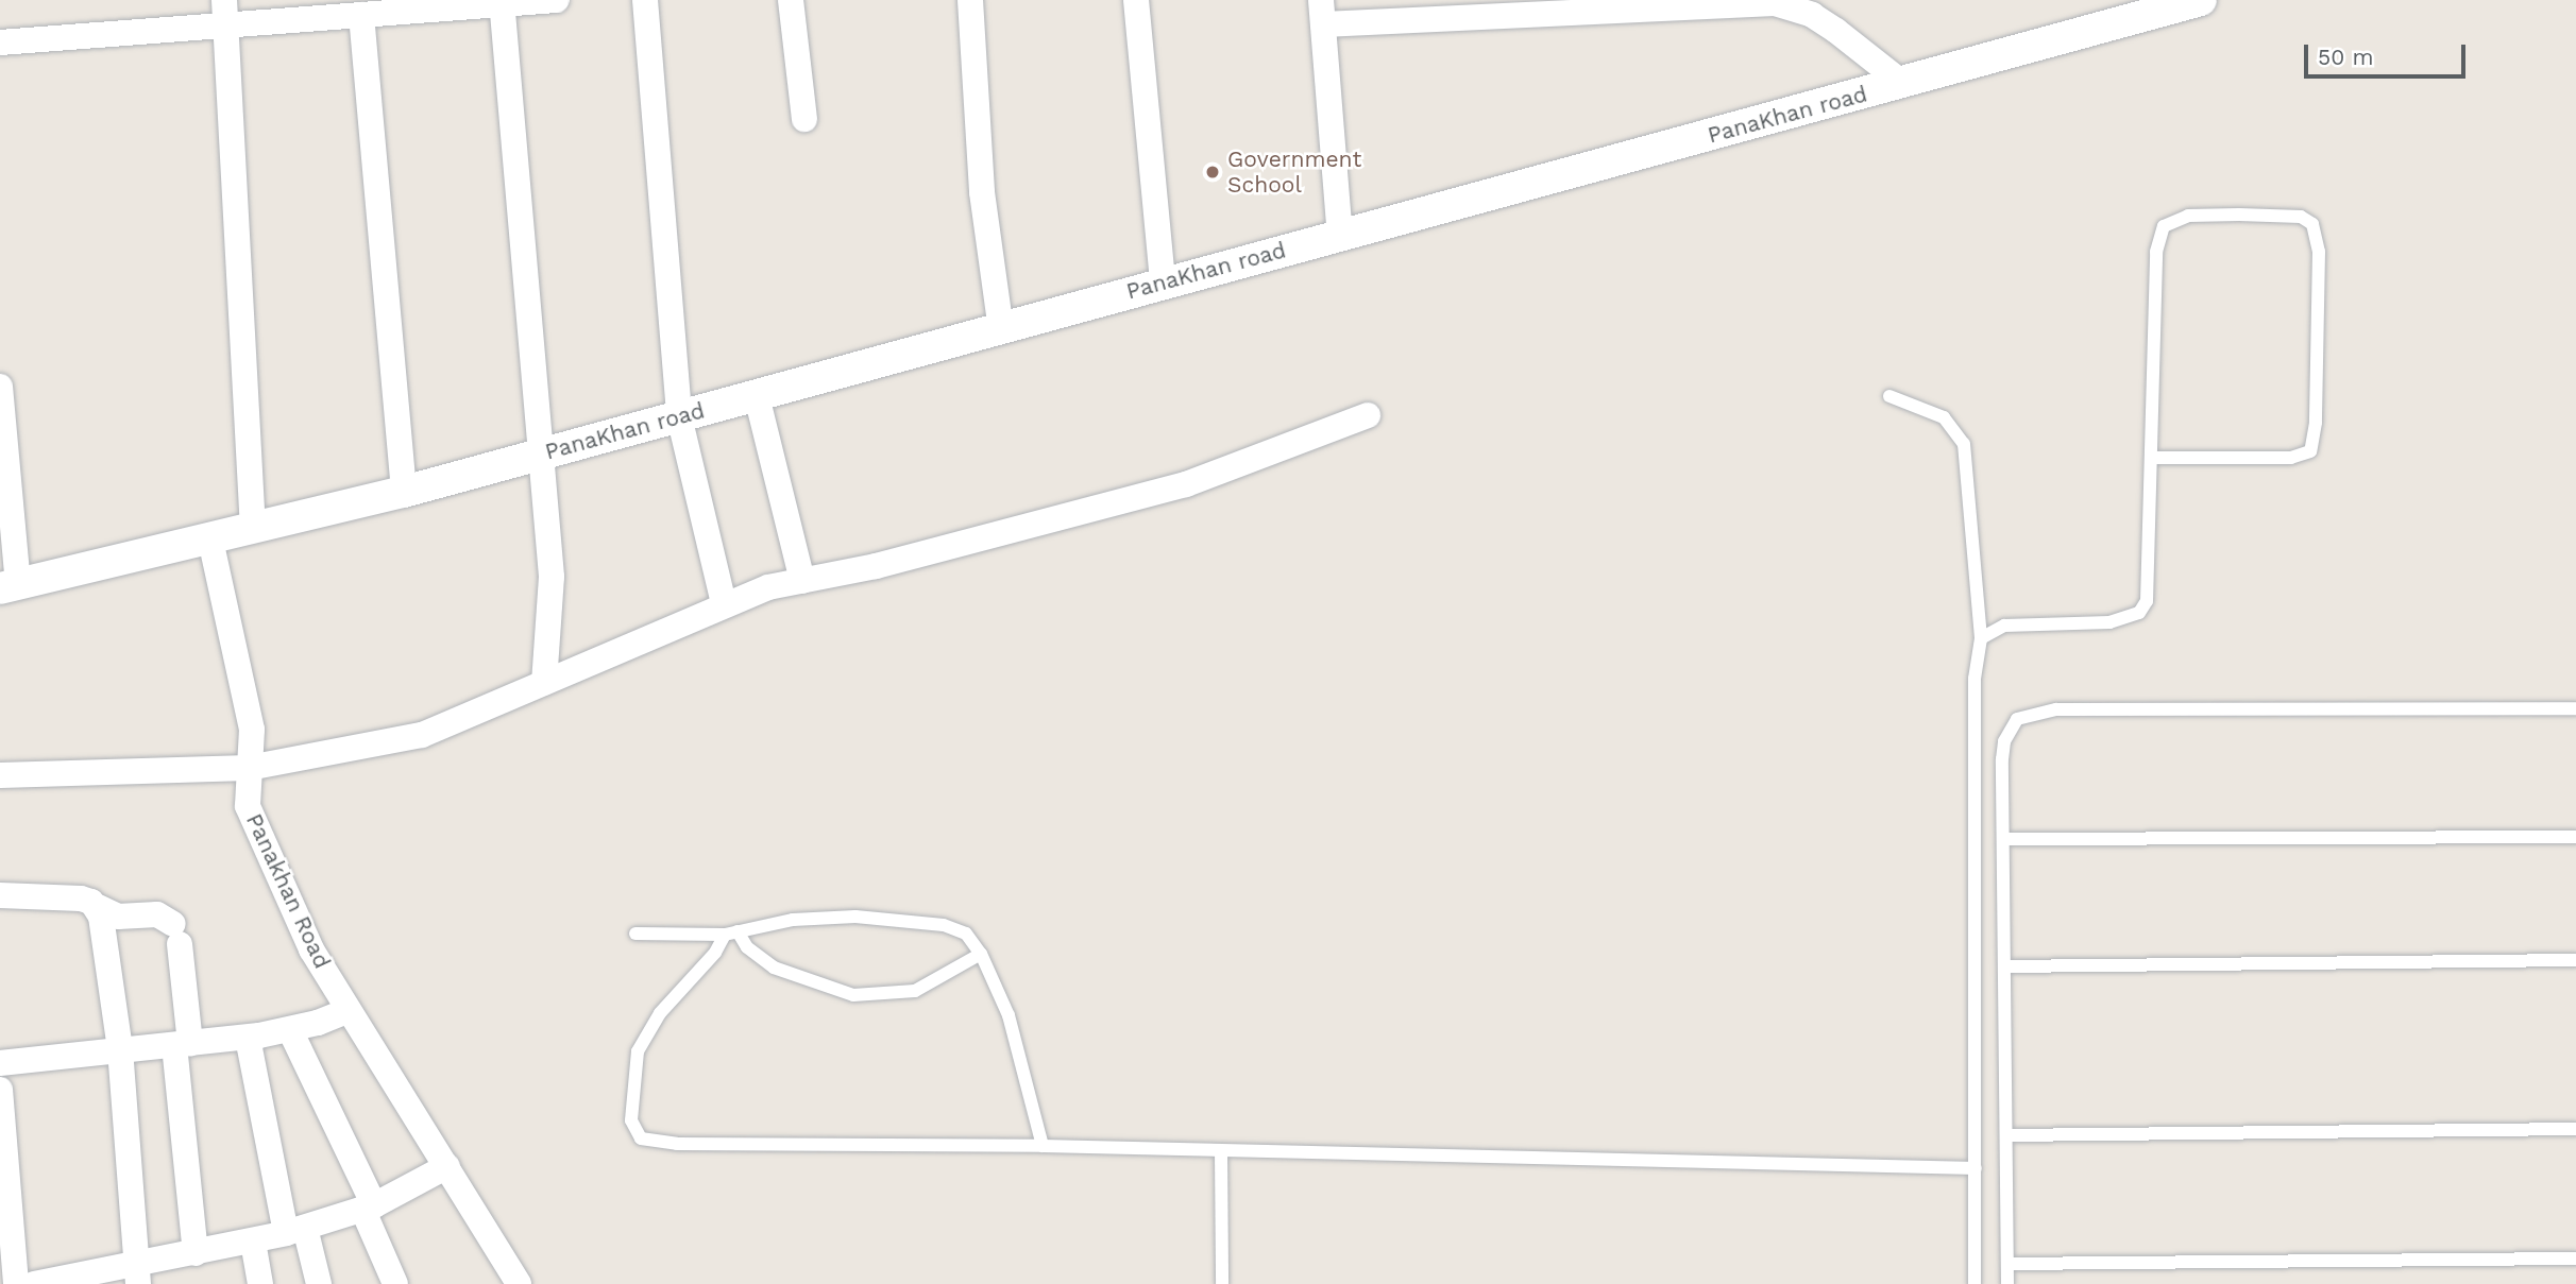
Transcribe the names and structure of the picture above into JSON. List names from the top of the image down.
{
  "streets": {
    "street": ["PanaKhan road", "Panakhan Road"]
  },
  "crossings": [
    ["PanaKhan road", "Panakhan Road"]
  ],
  "places": ["Government School"],
  "scale_bar": "50 m"
}
